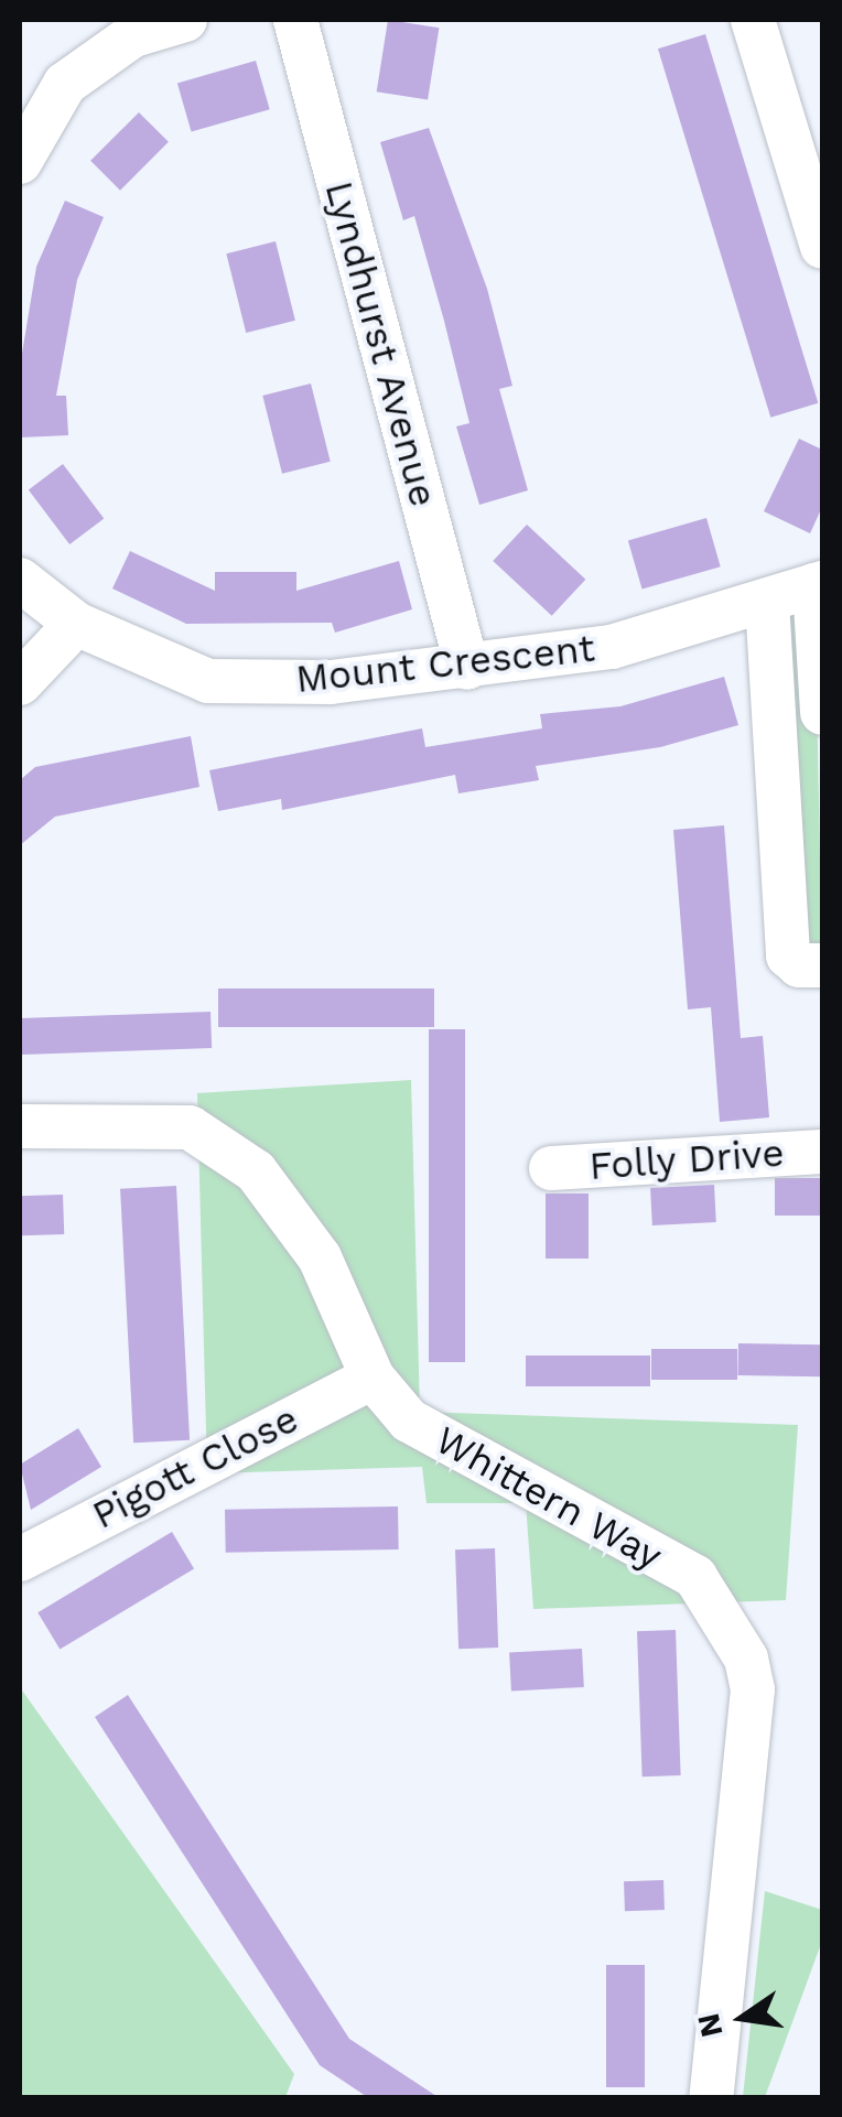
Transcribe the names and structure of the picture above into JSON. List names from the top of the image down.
{
  "streets": {
    "street": [
      "Lyndhurst Avenue",
      "Mount Crescent",
      "Folly Drive",
      "Pigott Close",
      "Whittern Way"
    ]
  },
  "crossings": [
    ["Lyndhurst Avenue", "Mount Crescent"],
    ["Pigott Close", "Whittern Way"]
  ],
  "north": "left"
}
